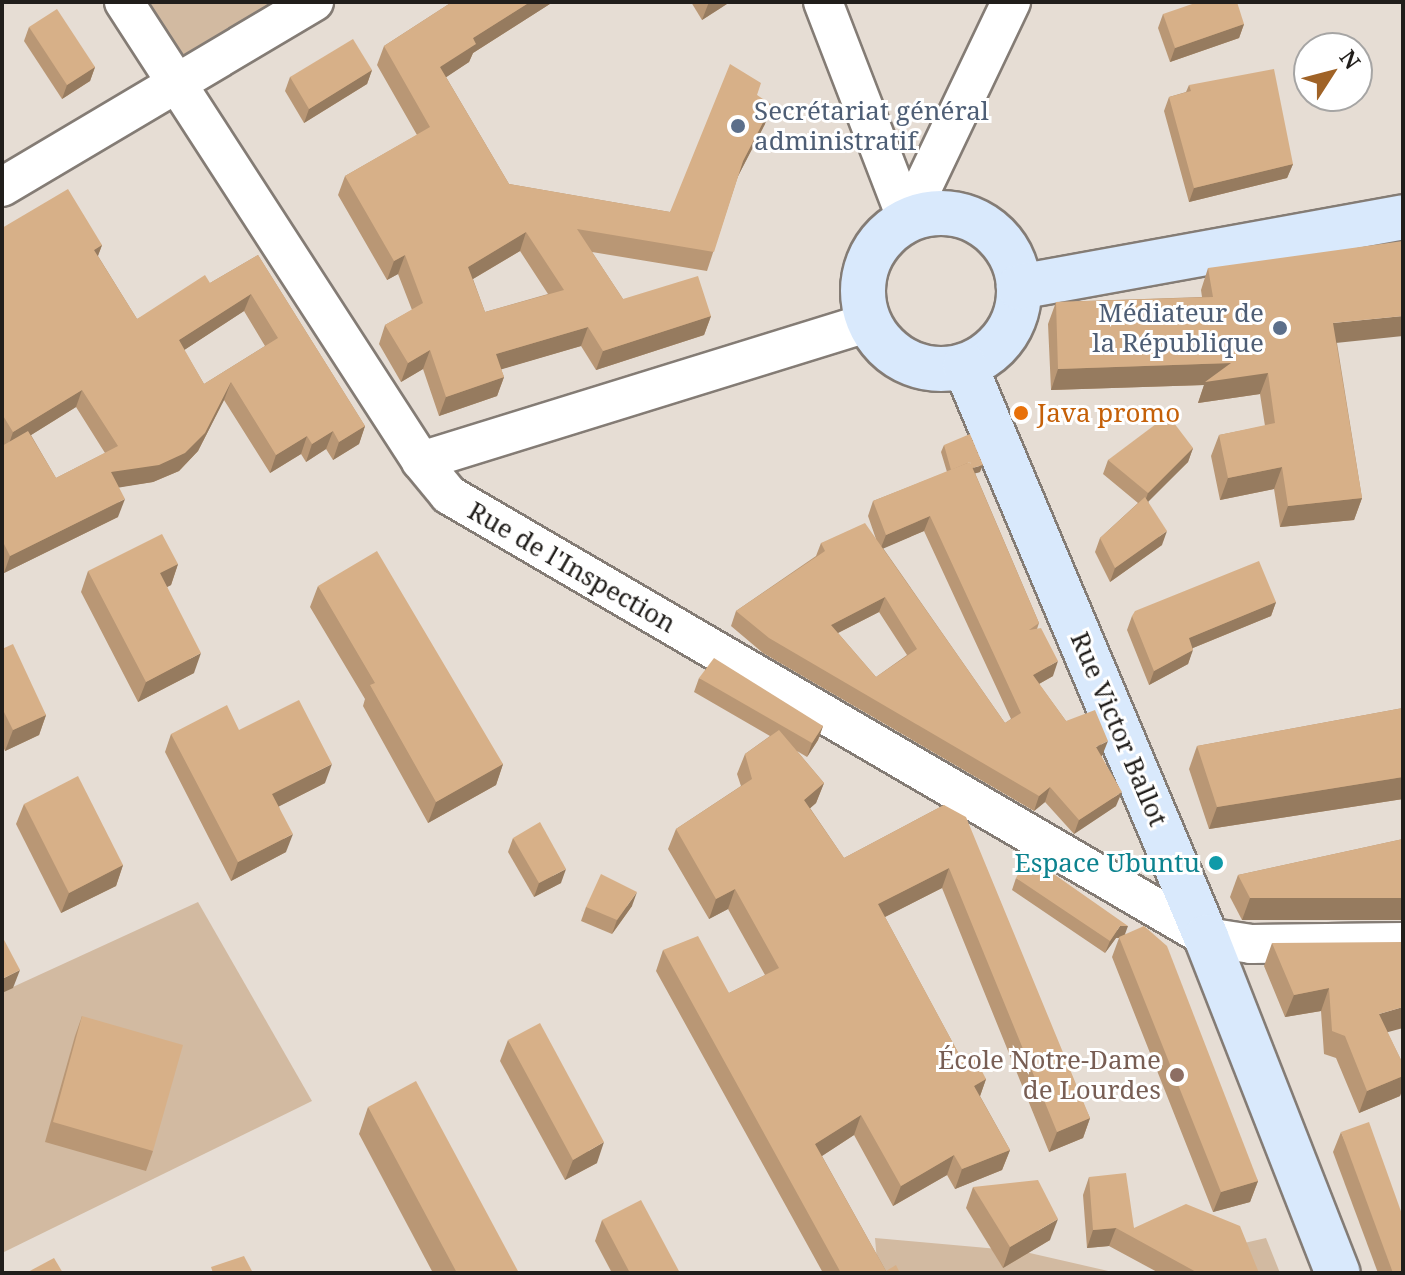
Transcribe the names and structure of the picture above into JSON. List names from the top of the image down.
{
  "streets": {
    "main road": ["Rue Victor Ballot"],
    "street": ["Rue de l'Inspection"]
  },
  "crossings": [
    ["Rue de l'Inspection", "Rue Victor Ballot"]
  ],
  "places": [
    "Secrétariat général administratif",
    "Médiateur de la République",
    "Java promo",
    "Espace Ubuntu",
    "École Notre-Dame de Lourdes"
  ],
  "north": "top right"
}
